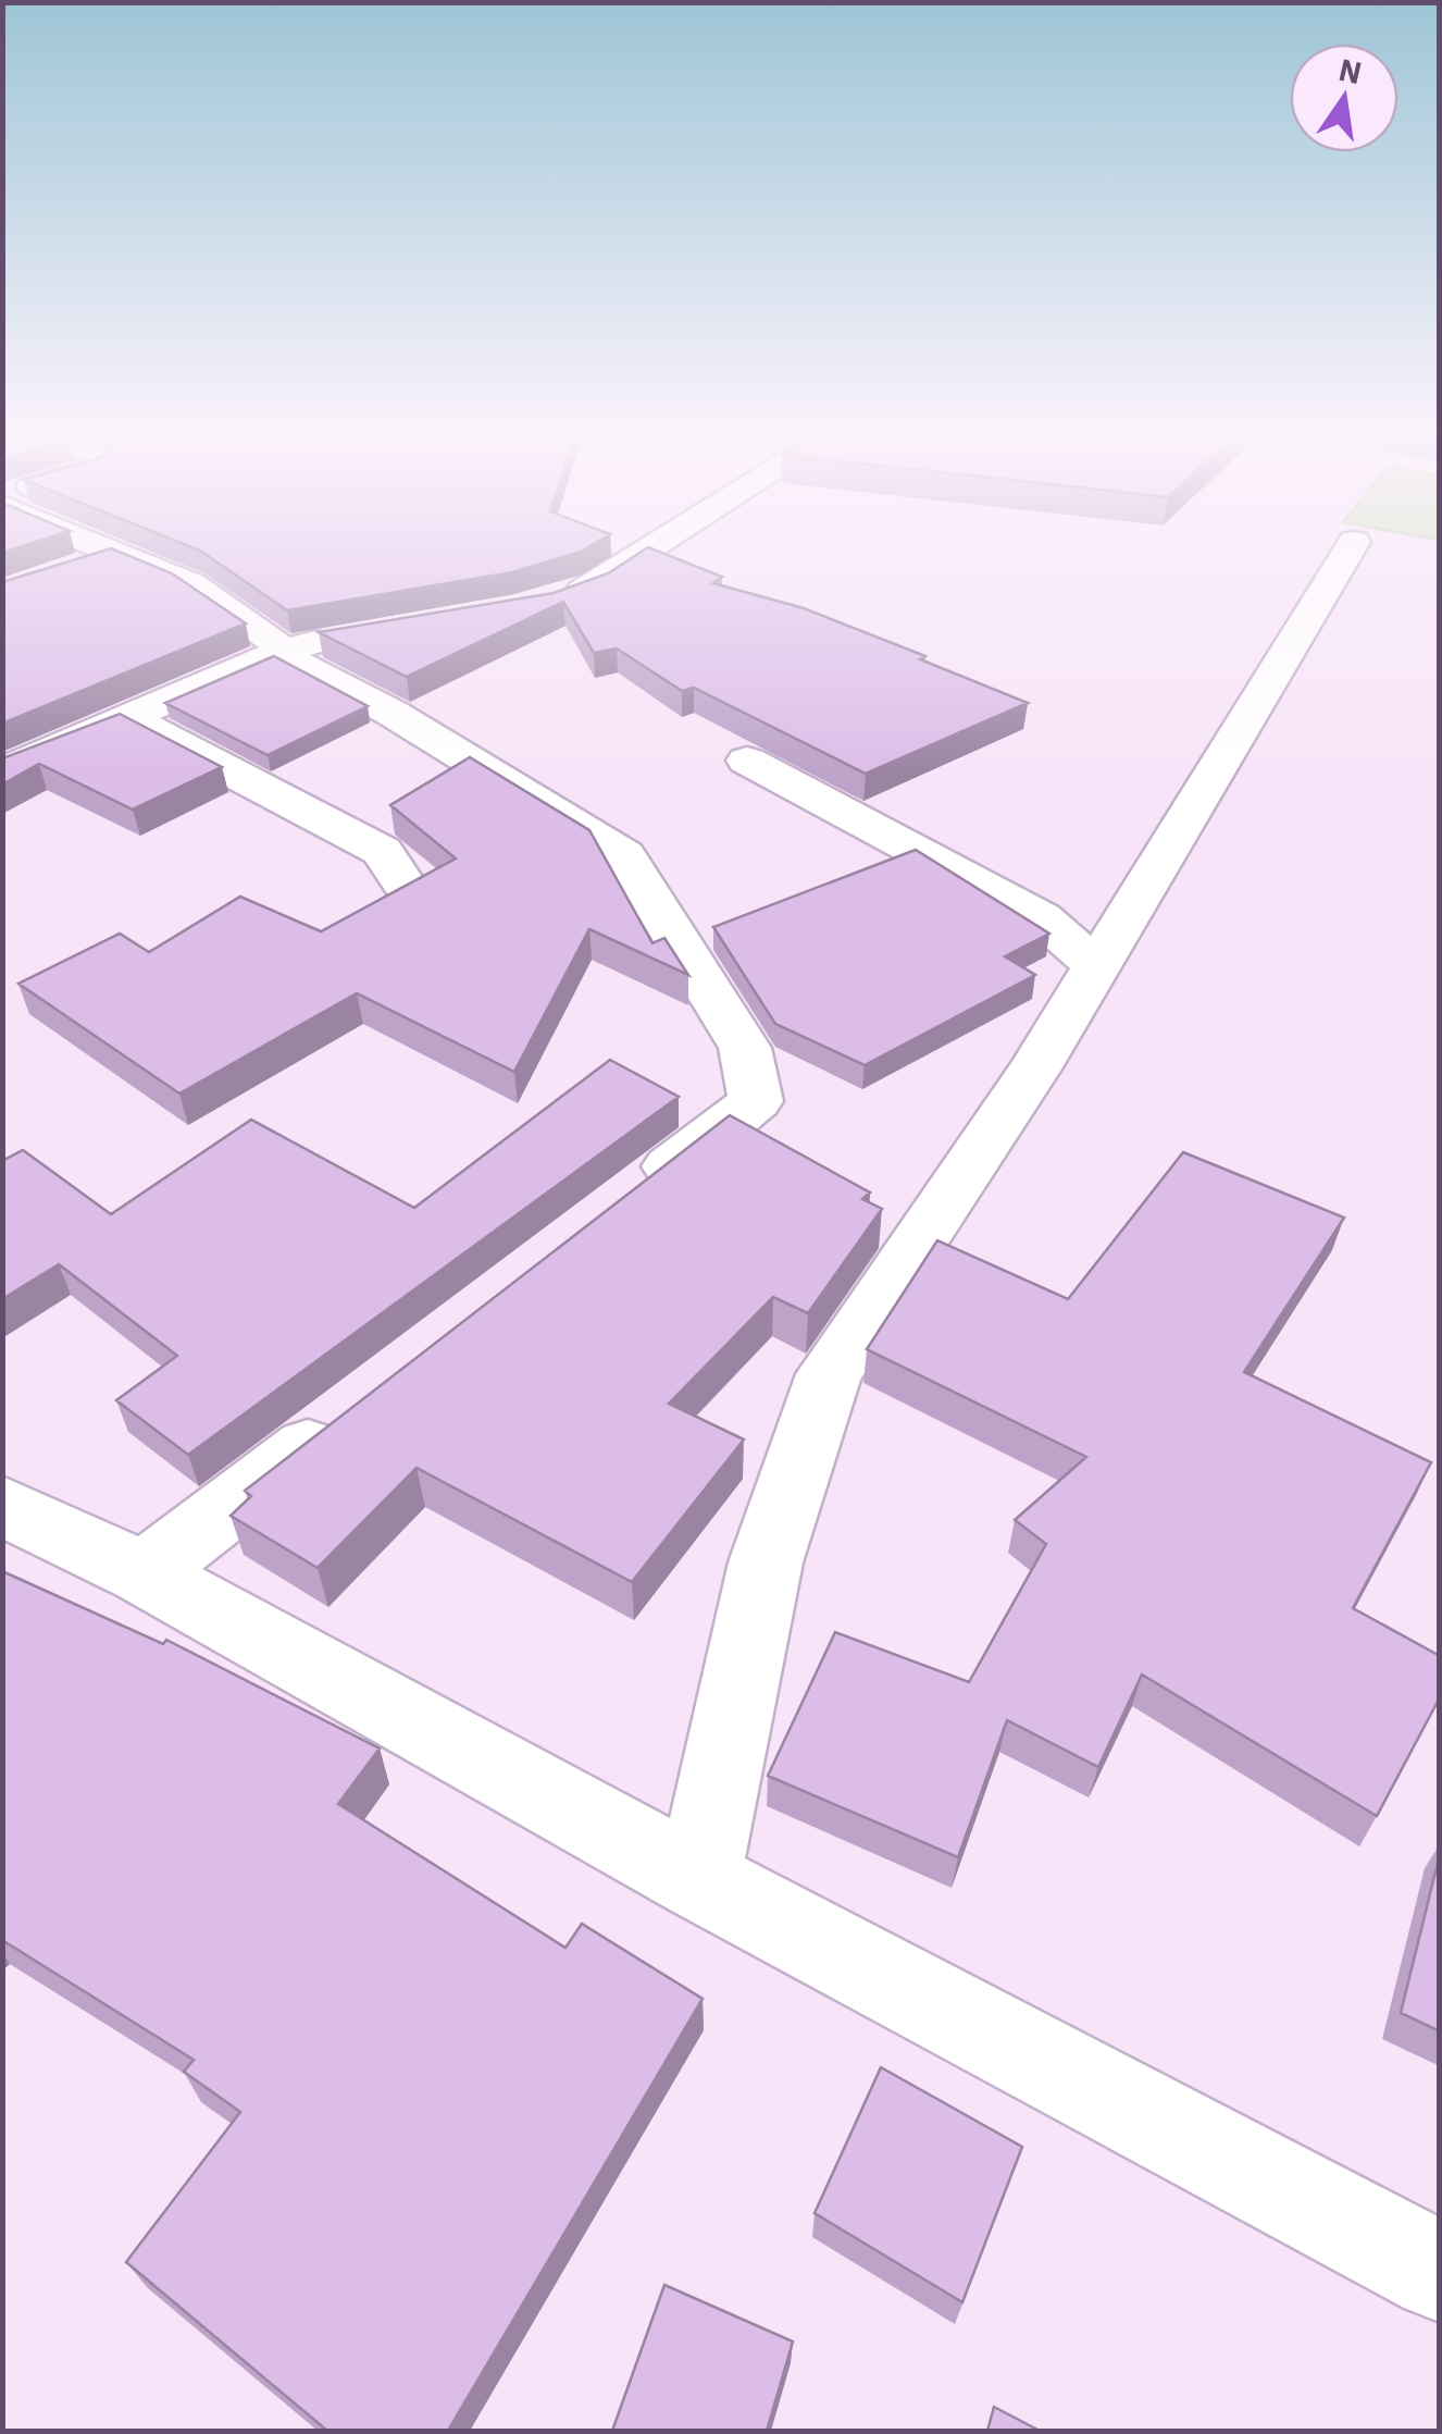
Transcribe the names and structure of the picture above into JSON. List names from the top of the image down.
{
  "north": "top"
}
